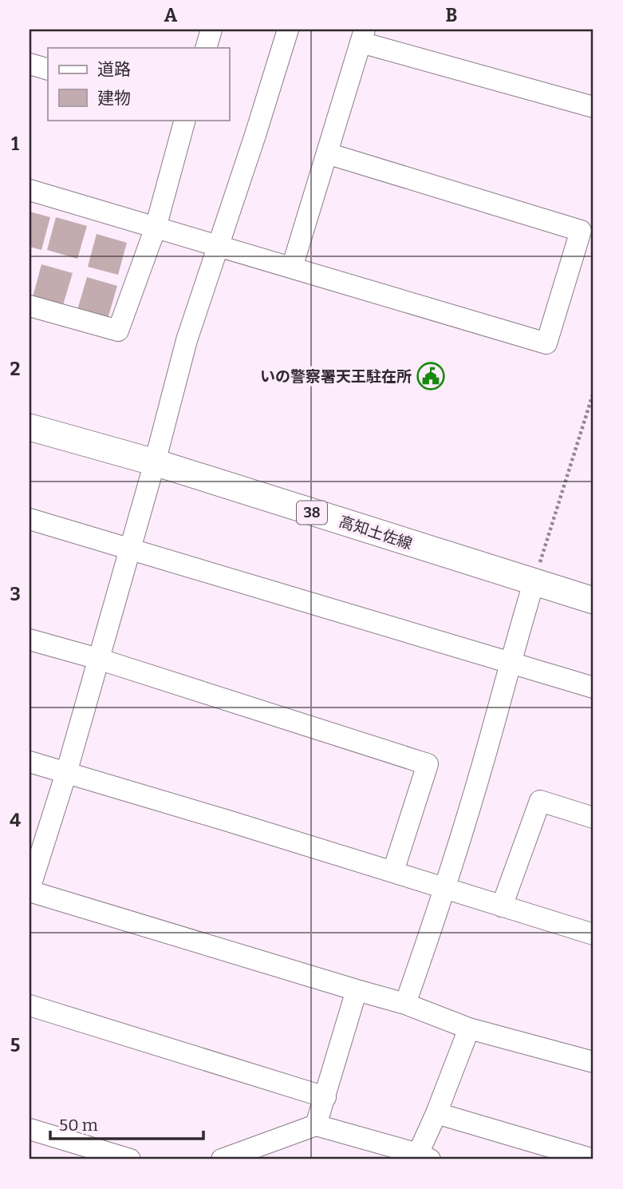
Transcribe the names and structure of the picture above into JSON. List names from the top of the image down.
{
  "streets": {
    "main road": ["38", "高知土佐線"]
  },
  "places": {
    "public building": ["いの警察署天王駐在所"]
  },
  "legend": ["道路", "建物"],
  "scale_bar": "50 m",
  "grid": {
    "columns": ["A", "B"],
    "rows": [
      "1",
      "2",
      "3",
      "4",
      "5"
    ]
  }
}
